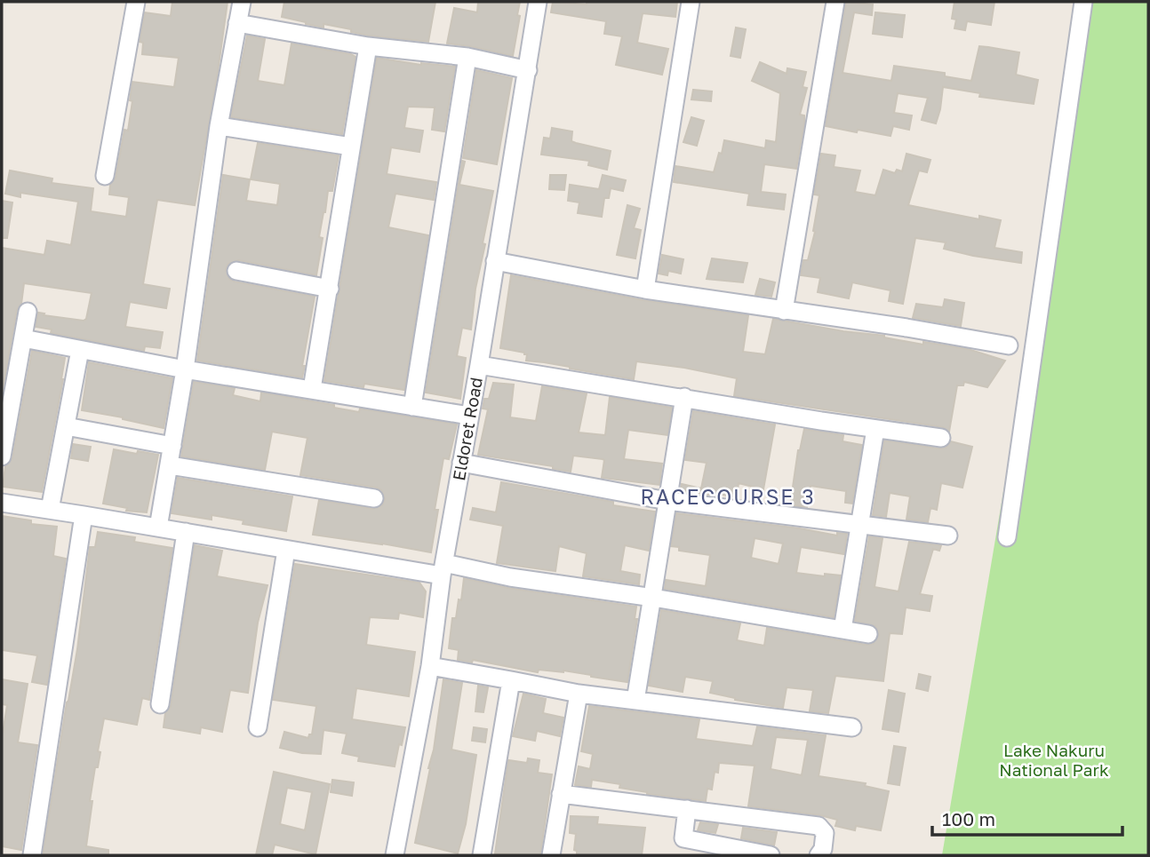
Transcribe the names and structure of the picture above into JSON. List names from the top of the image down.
{
  "streets": {
    "street": ["Eldoret Road"]
  },
  "districts": ["RACECOURSE 3"],
  "parks": ["Lake Nakuru National Park"],
  "scale_bar": "100 m"
}
